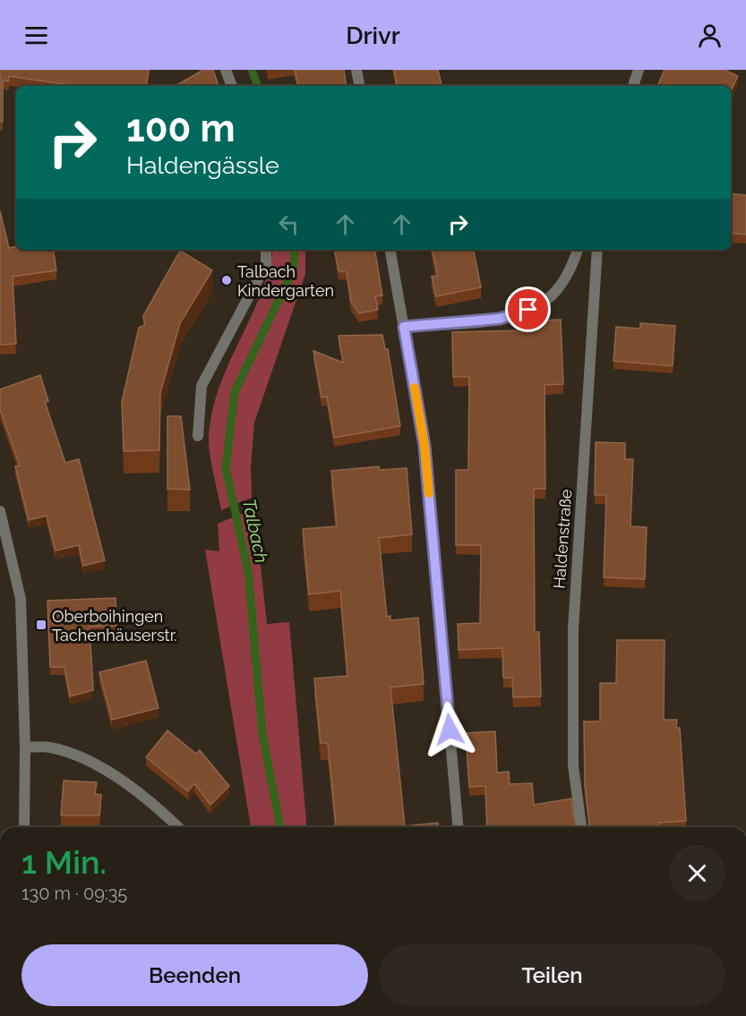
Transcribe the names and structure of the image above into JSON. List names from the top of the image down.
{
  "streets": {
    "street": ["Haldenstraße"]
  },
  "water": ["Talbach"],
  "places": {
    "other": ["Talbach Kindergarten"],
    "transit": ["Oberboihingen Tachenhäuserstr."]
  },
  "page": {
    "header": "Drivr",
    "turn": ["100 m", "Haldengässle"],
    "heading": ["1 Min.", "130 m · 09:35"],
    "buttons": ["Beenden", "Teilen"]
  }
}
